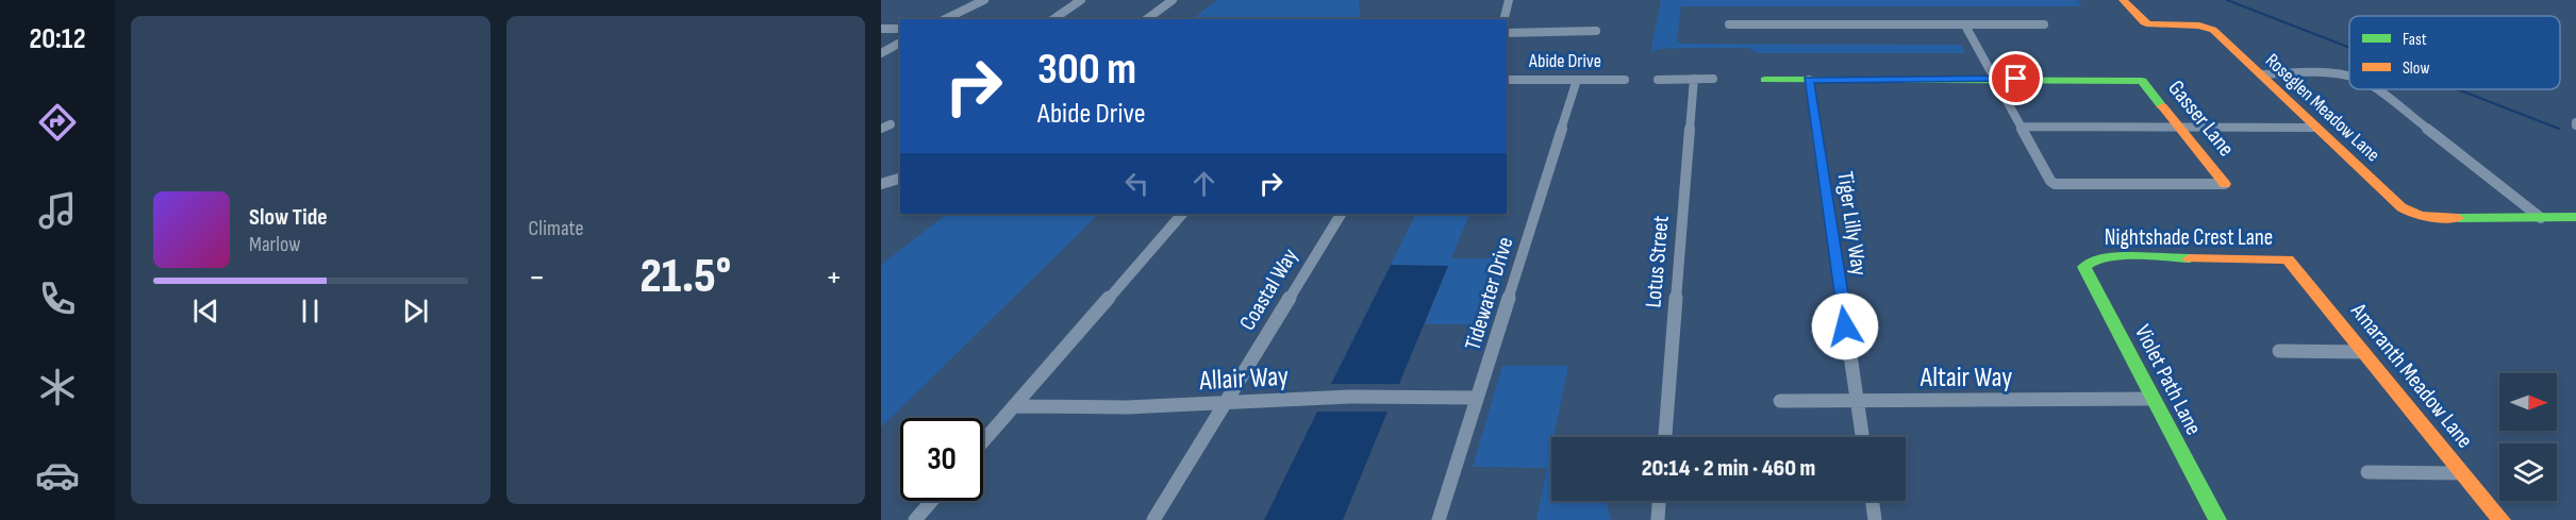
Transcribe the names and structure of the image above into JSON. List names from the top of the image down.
{
  "streets": {
    "street": [
      "Abide Drive",
      "Roseglen Meadow Lane",
      "Gasser Lane",
      "Tiger Lilly Way",
      "Nightshade Crest Lane",
      "Lotus Street",
      "Coastal Way",
      "Tidewater Drive",
      "Amaranth Meadow Lane",
      "Altair Way",
      "Allair Way",
      "Violet Path Lane"
    ]
  },
  "crossings": [
    ["Abide Drive", "Tidewater Drive"],
    ["Tiger Lilly Way", "Altair Way"],
    ["Nightshade Crest Lane", "Amaranth Meadow Lane"],
    ["Nightshade Crest Lane", "Violet Path Lane"],
    ["Coastal Way", "Allair Way"],
    ["Tidewater Drive", "Allair Way"],
    ["Altair Way", "Violet Path Lane"]
  ],
  "legend": ["Fast", "Slow"],
  "north": "right",
  "page": {
    "tabs": "20:12",
    "tile": "Climate",
    "turn": ["300 m", "Abide Drive"],
    "song": ["Slow Tide", "Marlow"],
    "heat": ["−", "21.5°", "+"],
    "limit": "30",
    "trip": "20:14 · 2 min · 460 m"
  }
}
